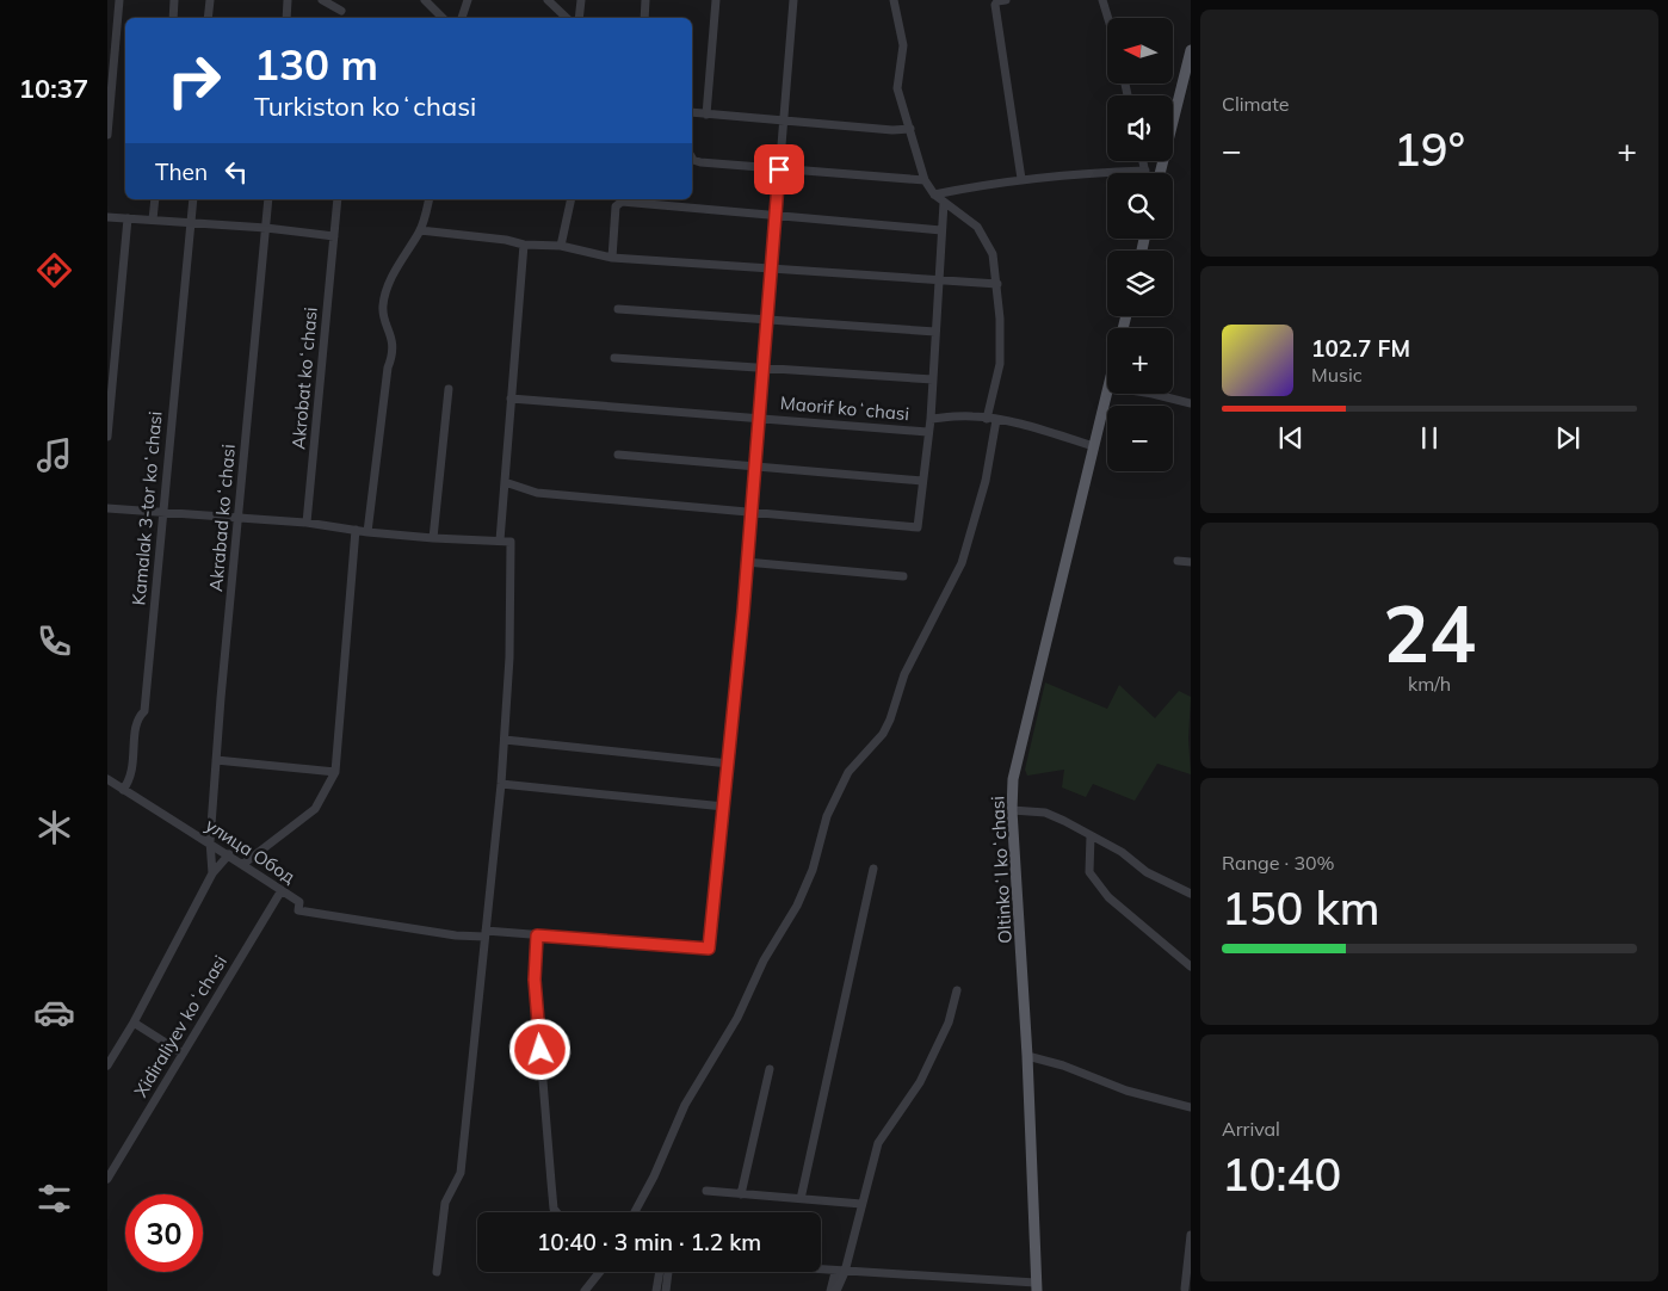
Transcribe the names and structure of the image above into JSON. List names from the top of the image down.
{
  "streets": {
    "main road": ["Oltinkoʻl koʻchasi"],
    "street": [
      "Akrobat koʻchasi",
      "Maorif koʻchasi",
      "Kamalak 3-tor koʻchasi",
      "Akrabad koʻchasi",
      "улица Обод",
      "Xidiraliyev koʻchasi"
    ]
  },
  "crossings": [
    ["Kamalak 3-tor koʻchasi", "улица Обод"],
    ["Akrabad koʻchasi", "улица Обод"],
    ["улица Обод", "Xidiraliyev koʻchasi"]
  ],
  "north": "left",
  "page": {
    "tabs": "10:37",
    "tile": [
      "Climate",
      ["24", "km/h"],
      ["Range · 30%", "150 km"],
      ["Arrival", "10:40"]
    ],
    "map_buttons": ["+", "−"],
    "turn": ["130 m", "Turkiston koʻchasi"],
    "heat": ["−", "19°", "+"],
    "then": "Then",
    "song": ["102.7 FM", "Music"],
    "limit": "30",
    "trip": "10:40 · 3 min · 1.2 km"
  }
}
